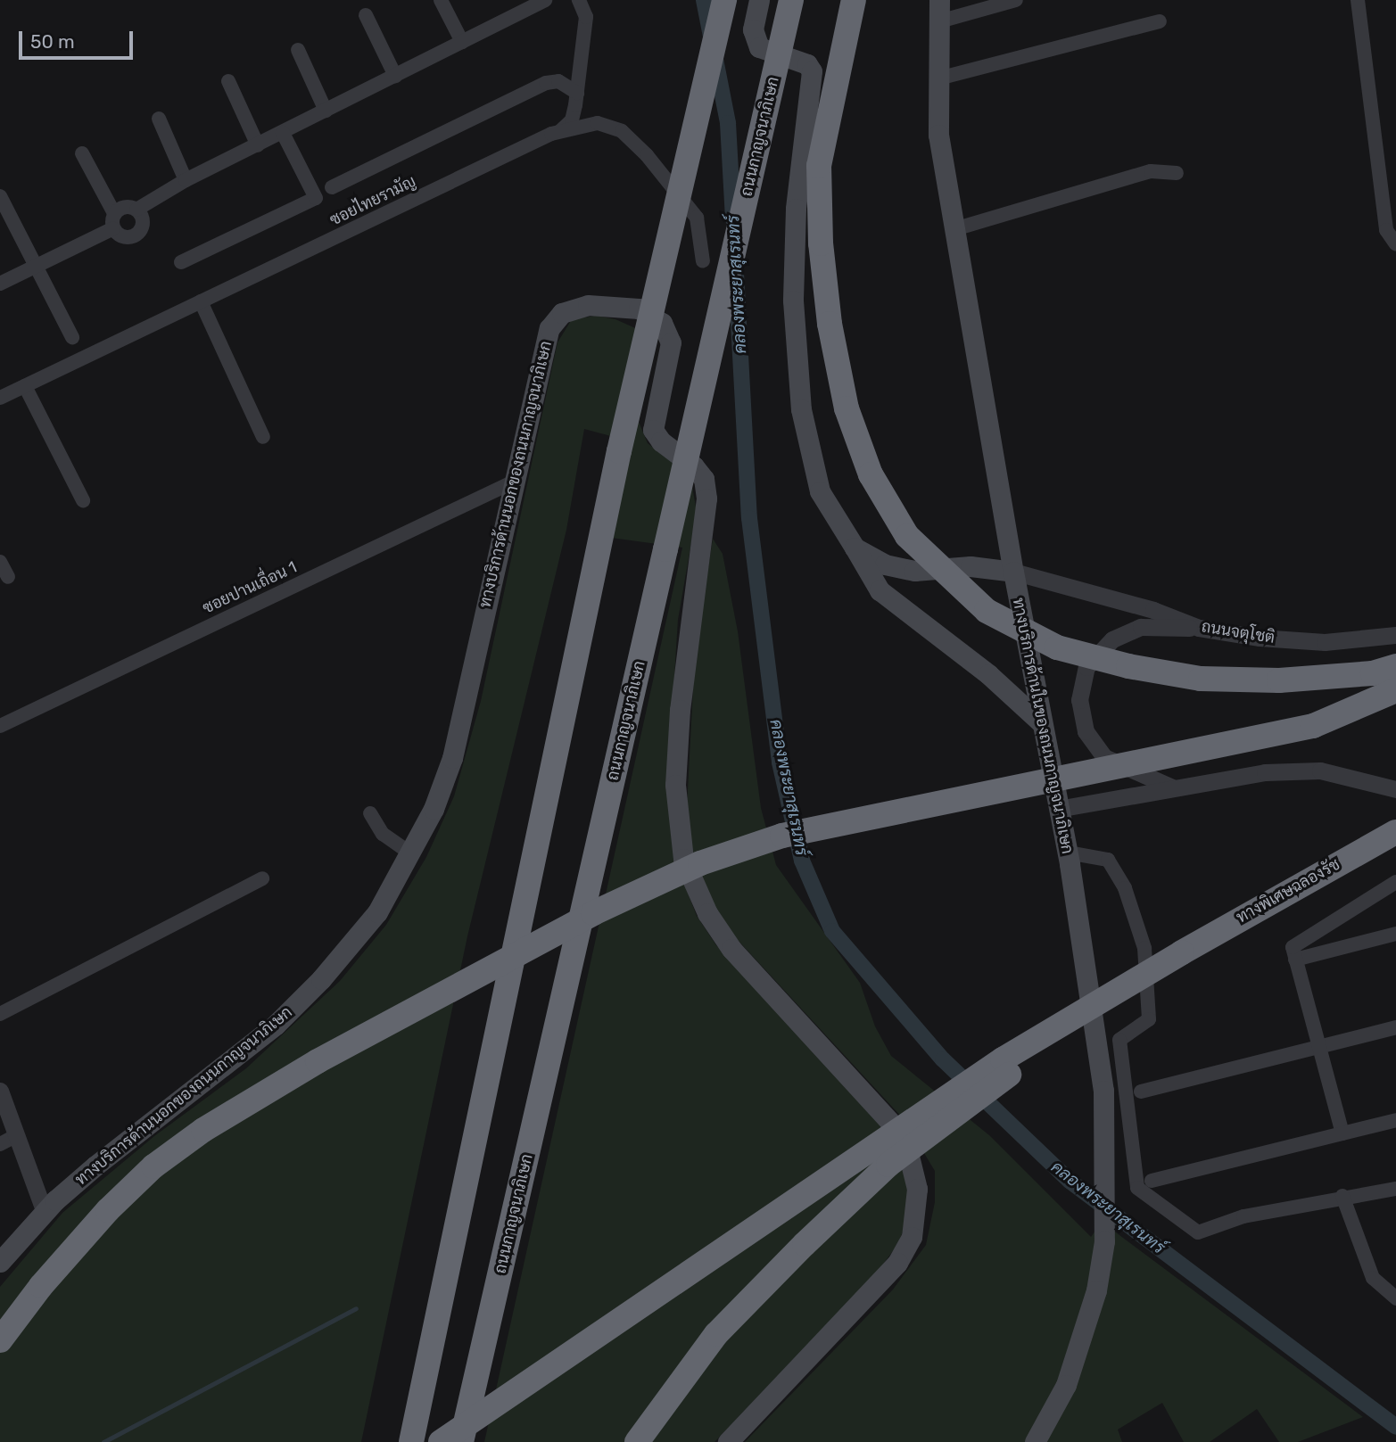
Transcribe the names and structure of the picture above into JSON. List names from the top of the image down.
{
  "streets": {
    "highway": ["ถนนกาญจนาภิเษก", "ทางพิเศษฉลองรัช"],
    "main road": ["ทางบริการด้านนอกของถนนกาญจนาภิเษก", "ทางบริการด้านในของถนนกาญจนาภิเษก"],
    "street": ["ซอยไทยรามัญ", "ซอยปานเถื่อน 1", "ถนนจตุโชติ"]
  },
  "crossings": [
    ["ทางบริการด้านนอกของถนนกาญจนาภิเษก", "ซอยปานเถื่อน 1"],
    ["ถนนจตุโชติ", "ทางบริการด้านในของถนนกาญจนาภิเษก"]
  ],
  "water": ["คลองพระยาสุเรนทร์"],
  "scale_bar": "50 m"
}
